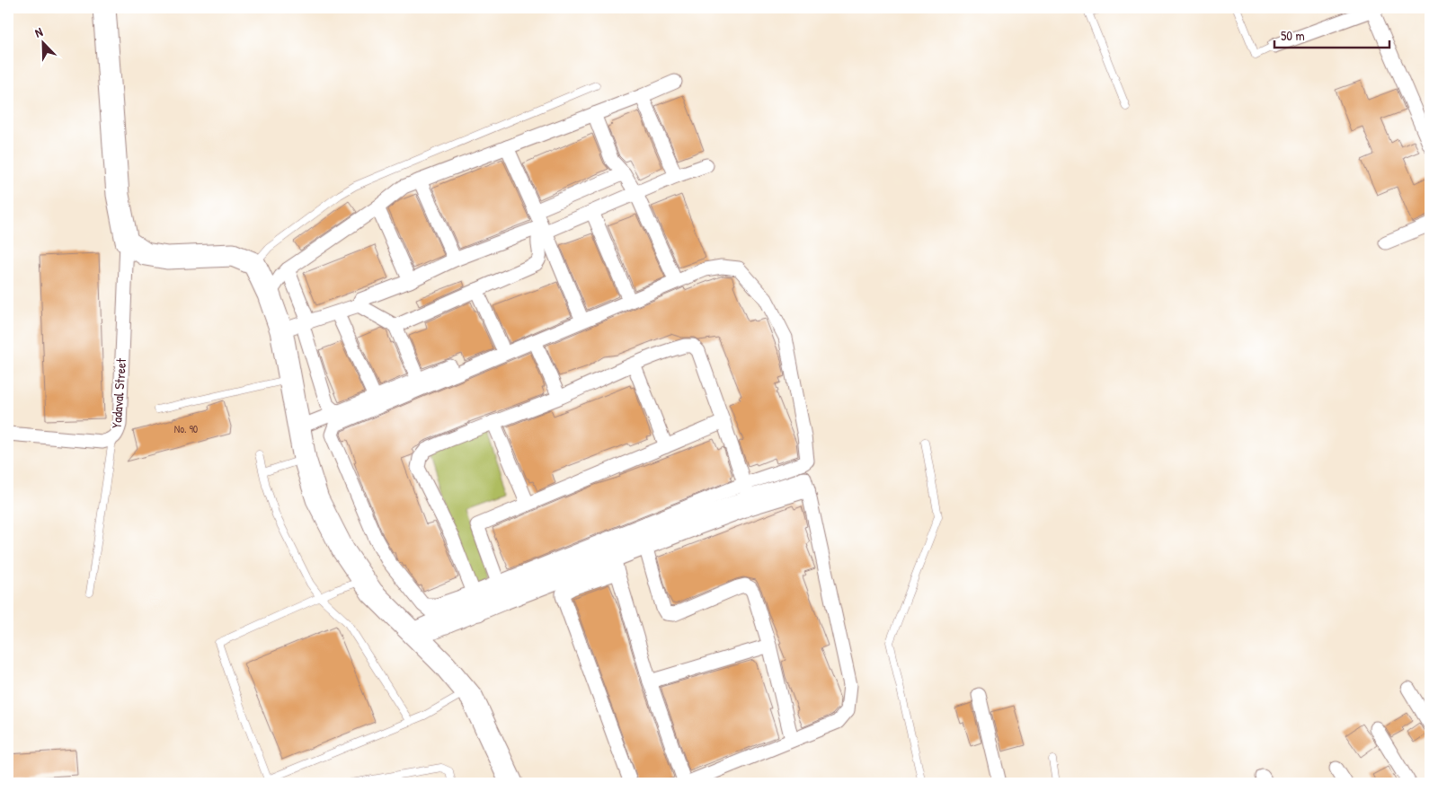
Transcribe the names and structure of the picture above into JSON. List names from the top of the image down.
{
  "streets": {
    "street": ["Yadaval Street"]
  },
  "house_numbers": ["No. 90"],
  "scale_bar": "50 m",
  "north": "top left"
}
